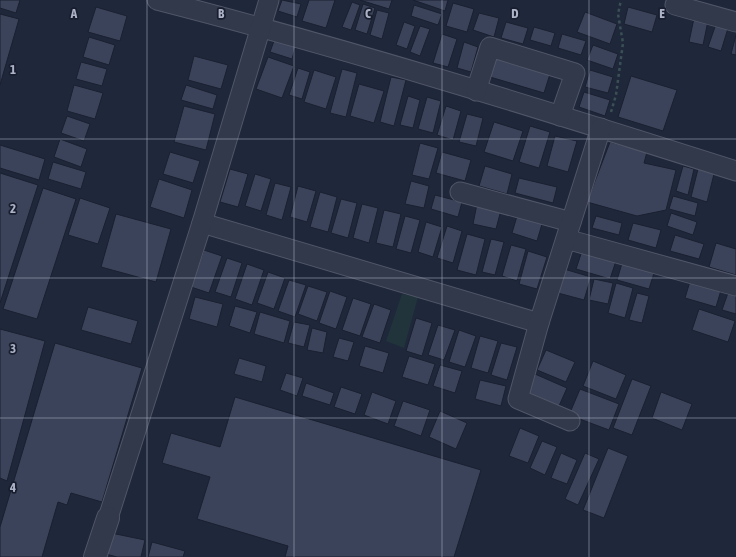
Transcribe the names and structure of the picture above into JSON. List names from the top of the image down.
{
  "grid": {
    "columns": [
      "A",
      "B",
      "C",
      "D",
      "E"
    ],
    "rows": [
      "1",
      "2",
      "3",
      "4"
    ]
  }
}
